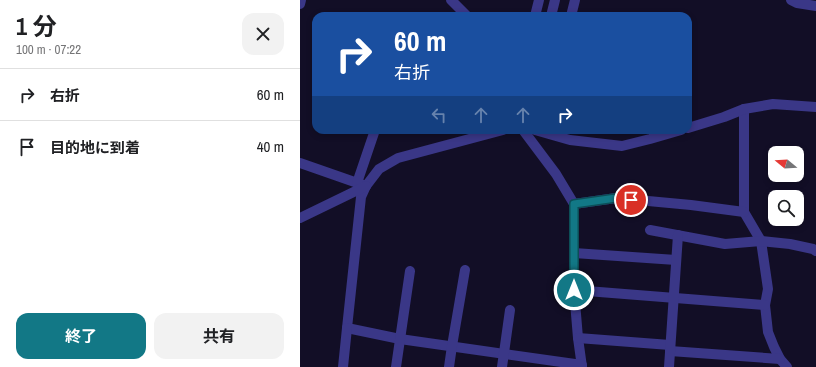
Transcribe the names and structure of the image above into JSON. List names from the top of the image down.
{
  "north": "left",
  "page": {
    "heading": ["1 分", "100 m · 07:22"],
    "turn": ["60 m", "右折"],
    "list": [
      {
        "name": "右折",
        "value": "60 m"
      },
      {
        "name": "目的地に到着",
        "value": "40 m"
      }
    ],
    "buttons": ["終了", "共有"]
  }
}
